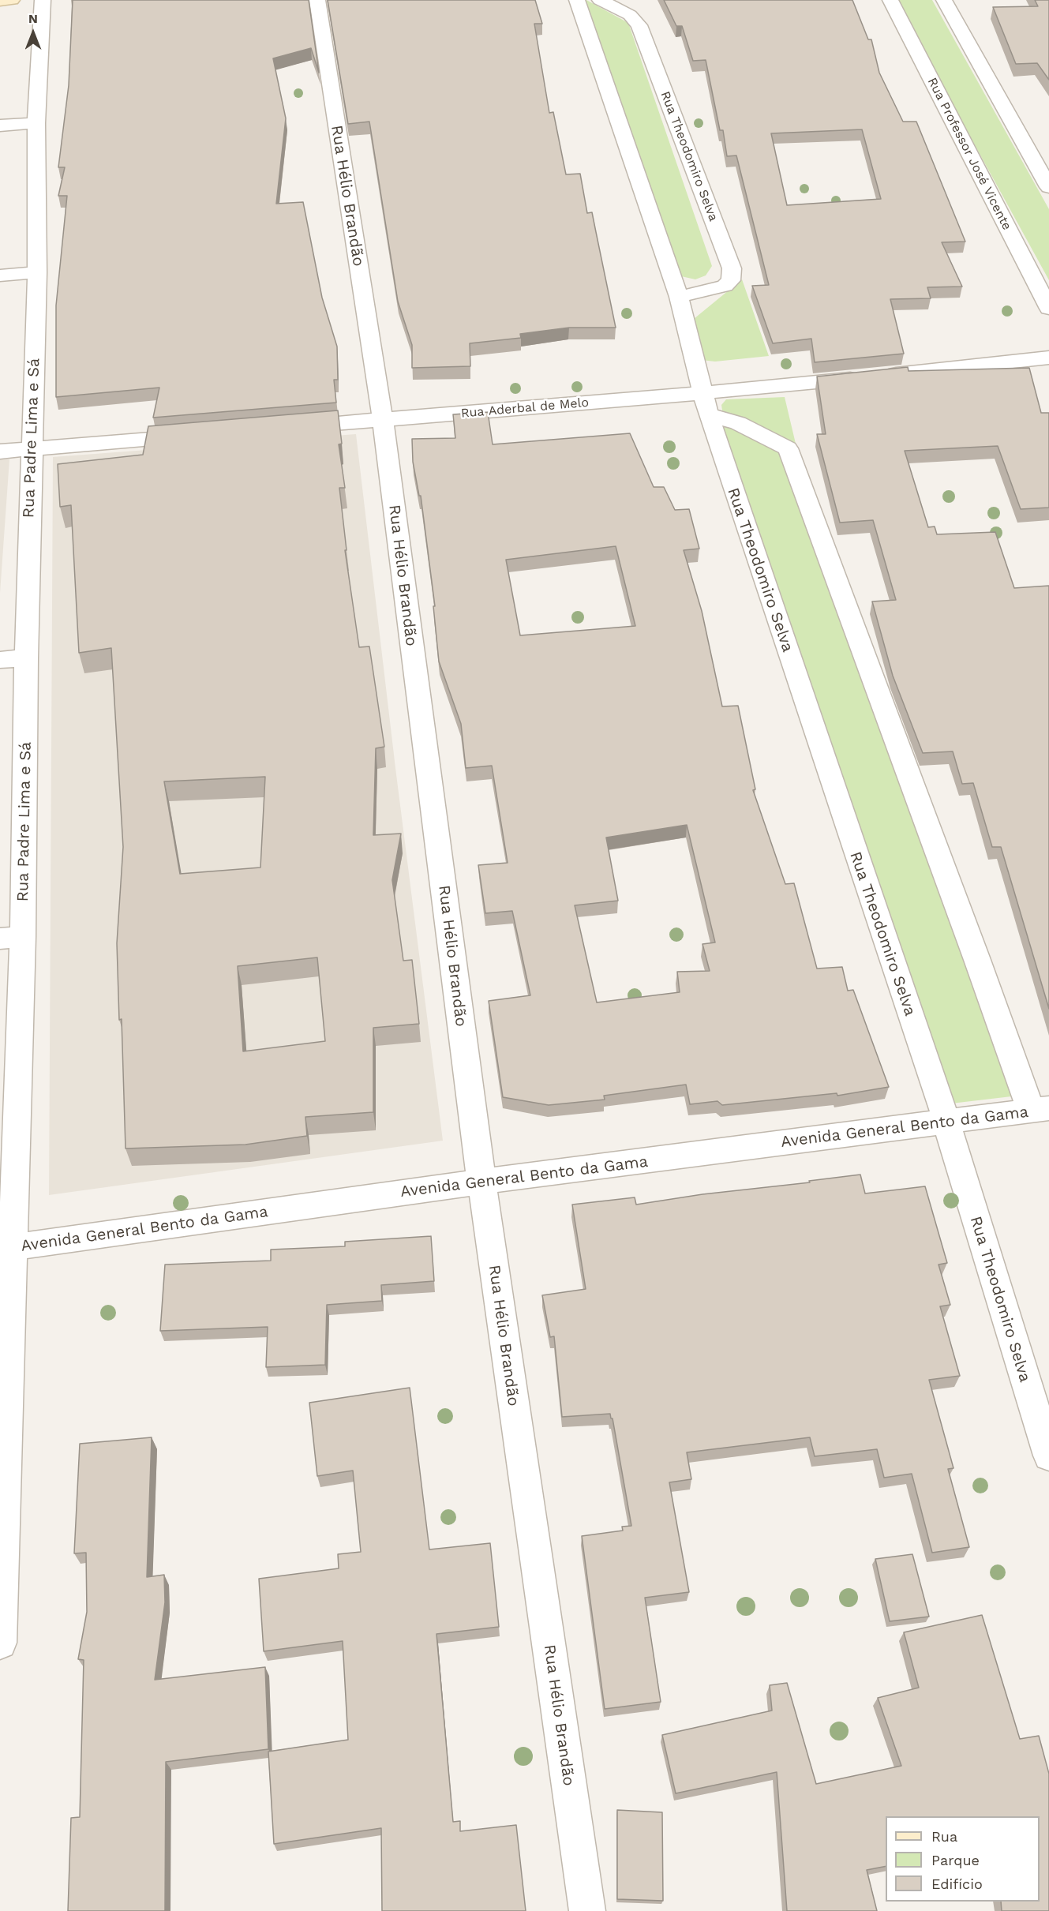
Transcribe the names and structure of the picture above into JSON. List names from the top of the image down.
{
  "streets": {
    "street": [
      "Rua Professor José Vicente",
      "Rua Theodomiro Selva",
      "Rua Hélio Brandão",
      "Rua Aderbal de Melo",
      "Rua Padre Lima e Sá",
      "Avenida General Bento da Gama"
    ]
  },
  "crossings": [
    ["Rua Theodomiro Selva", "Rua Aderbal de Melo"],
    ["Rua Theodomiro Selva", "Avenida General Bento da Gama"],
    ["Rua Hélio Brandão", "Rua Aderbal de Melo"],
    ["Rua Hélio Brandão", "Avenida General Bento da Gama"],
    ["Rua Padre Lima e Sá", "Avenida General Bento da Gama"]
  ],
  "legend": ["Rua", "Parque", "Edifício"],
  "north": "top"
}
